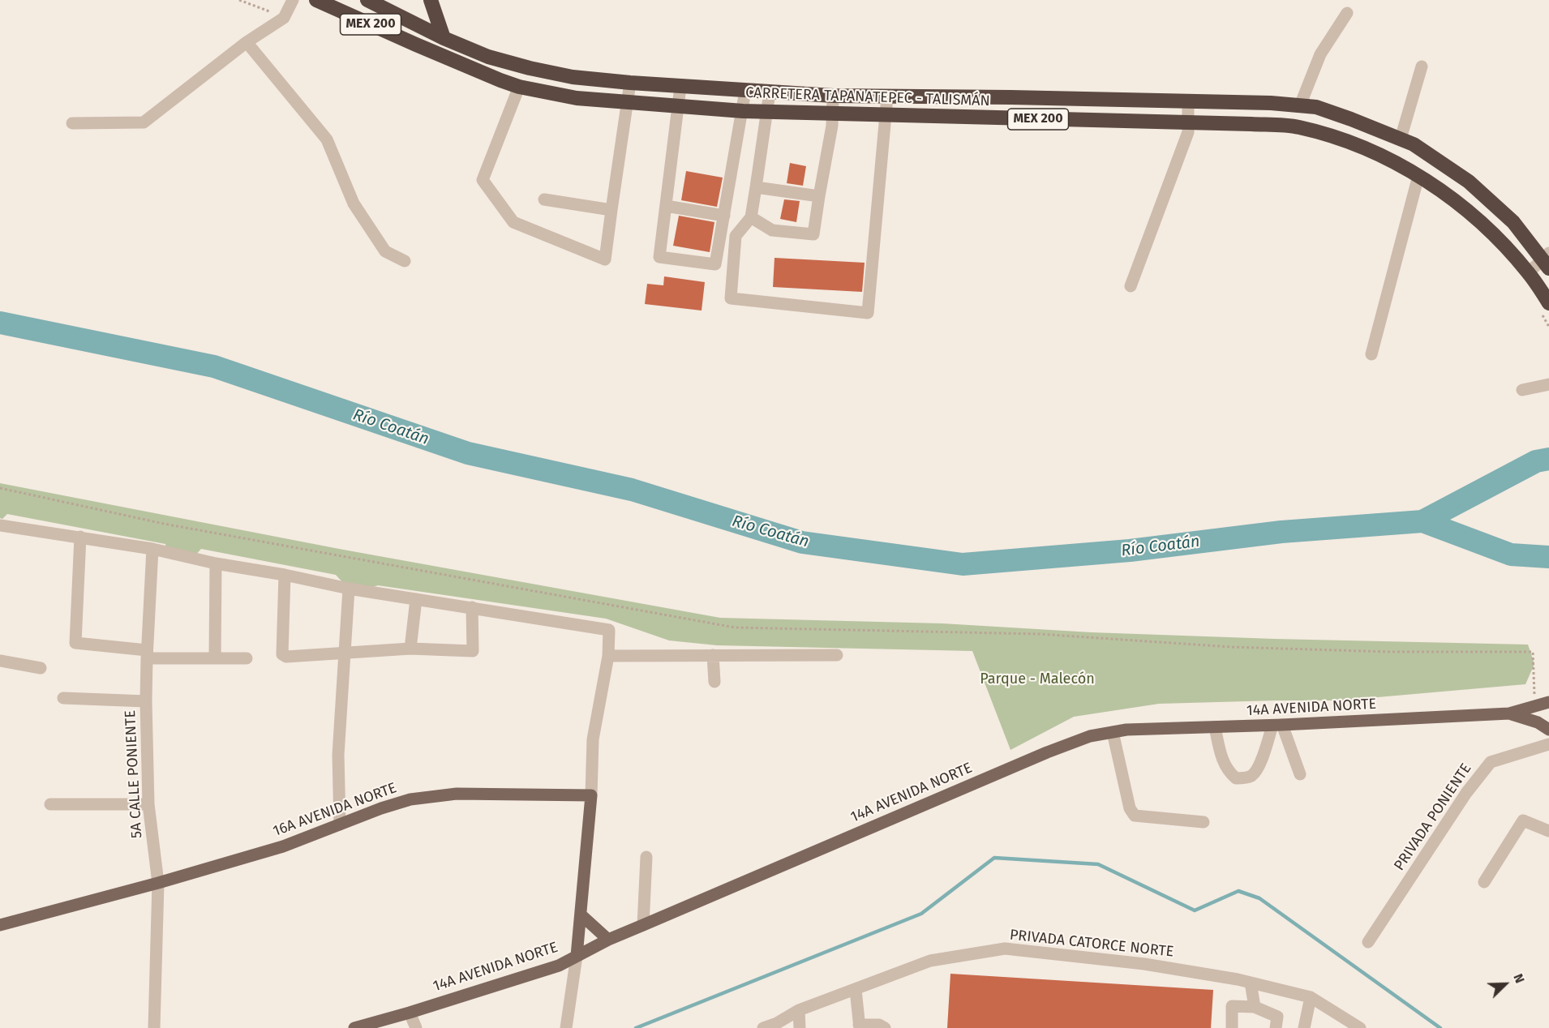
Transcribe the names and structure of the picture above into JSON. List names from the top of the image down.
{
  "streets": {
    "highway": ["MEX 200", "CARRETERA TAPANATEPEC - TALISMÁN"],
    "main road": ["14A AVENIDA NORTE", "16A AVENIDA NORTE"],
    "street": ["5A CALLE PONIENTE", "PRIVADA PONIENTE", "PRIVADA CATORCE NORTE"]
  },
  "crossings": [
    ["5A CALLE PONIENTE", "16A AVENIDA NORTE"]
  ],
  "water": ["Río Coatán"],
  "parks": ["Parque - Malecón"],
  "north": "top right"
}
